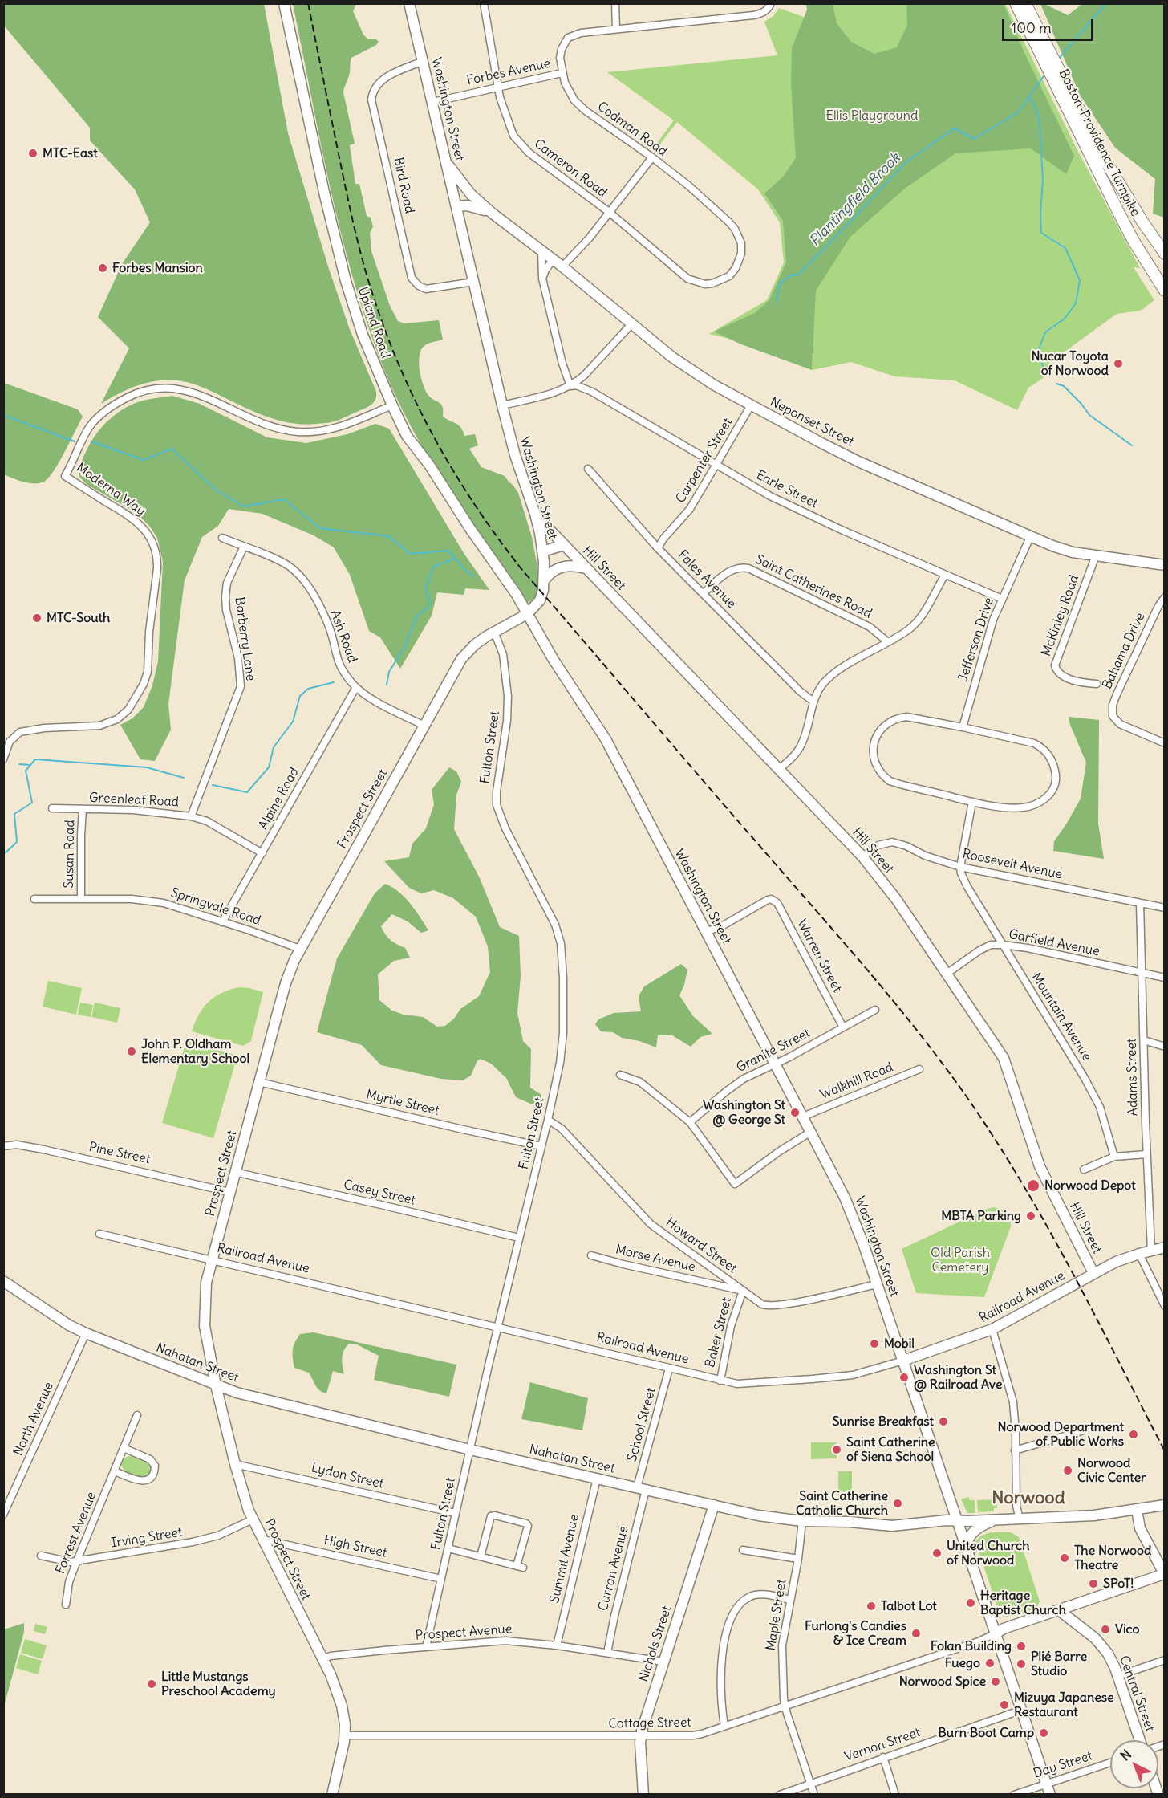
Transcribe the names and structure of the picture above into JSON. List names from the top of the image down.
{
  "streets": {
    "main road": ["Boston-Providence Turnpike"],
    "street": [
      "Forbes Avenue",
      "Washington Street",
      "Codman Road",
      "Cameron Road",
      "Bird Road",
      "Upland Road",
      "Neponset Street",
      "Carpenter Street",
      "Moderna Way",
      "Earle Street",
      "Hill Street",
      "Fales Avenue",
      "Saint Catherines Road",
      "McKinley Road",
      "Ash Road",
      "Barberry Lane",
      "Jefferson Drive",
      "Bahama Drive",
      "Fulton Street",
      "Alpine Road",
      "Greenleaf Road",
      "Prospect Street",
      "Susan Road",
      "Roosevelt Avenue",
      "Springvale Road",
      "Garfield Avenue",
      "Warren Street",
      "Mountain Avenue",
      "Granite Street",
      "Adams Street",
      "Walkhill Road",
      "Myrtle Street",
      "Pine Street",
      "Casey Street",
      "Howard Street",
      "Railroad Avenue",
      "Morse Avenue",
      "Baker Street",
      "Nahatan Street",
      "North Avenue",
      "School Street",
      "Lydon Street",
      "Forrest Avenue",
      "Irving Street",
      "High Street",
      "Summit Avenue",
      "Curran Avenue",
      "Maple Street",
      "Prospect Avenue",
      "Nichols Street",
      "Central Street",
      "Cottage Street",
      "Vernon Street",
      "Day Street"
    ]
  },
  "crossings": [
    ["Forbes Avenue", "Washington Street"],
    ["Forbes Avenue", "Codman Road"],
    ["Forbes Avenue", "Cameron Road"],
    ["Washington Street", "Bird Road"],
    ["Washington Street", "Upland Road"],
    ["Washington Street", "Neponset Street"],
    ["Washington Street", "Hill Street"],
    ["Washington Street", "Prospect Street"],
    ["Washington Street", "Warren Street"],
    ["Washington Street", "Granite Street"],
    ["Washington Street", "Walkhill Road"],
    ["Washington Street", "Howard Street"],
    ["Washington Street", "Railroad Avenue"],
    ["Washington Street", "Nahatan Street"],
    ["Washington Street", "Cottage Street"],
    ["Washington Street", "Vernon Street"],
    ["Washington Street", "Day Street"],
    ["Codman Road", "Cameron Road"],
    ["Upland Road", "Moderna Way"],
    ["Upland Road", "Prospect Street"],
    ["Neponset Street", "Carpenter Street"],
    ["Neponset Street", "McKinley Road"],
    ["Neponset Street", "Jefferson Drive"],
    ["Carpenter Street", "Earle Street"],
    ["Carpenter Street", "Fales Avenue"],
    ["Earle Street", "Jefferson Drive"],
    ["Hill Street", "Roosevelt Avenue"],
    ["Hill Street", "Garfield Avenue"],
    ["Hill Street", "Railroad Avenue"],
    ["Fales Avenue", "Saint Catherines Road"],
    ["Ash Road", "Barberry Lane"],
    ["Ash Road", "Alpine Road"],
    ["Ash Road", "Prospect Street"],
    ["Barberry Lane", "Greenleaf Road"],
    ["Fulton Street", "Prospect Street"],
    ["Fulton Street", "Myrtle Street"],
    ["Fulton Street", "Casey Street"],
    ["Fulton Street", "Howard Street"],
    ["Fulton Street", "Railroad Avenue"],
    ["Fulton Street", "Nahatan Street"],
    ["Fulton Street", "Lydon Street"],
    ["Fulton Street", "High Street"],
    ["Fulton Street", "Prospect Avenue"],
    ["Alpine Road", "Greenleaf Road"],
    ["Alpine Road", "Springvale Road"],
    ["Greenleaf Road", "Susan Road"],
    ["Prospect Street", "Springvale Road"],
    ["Prospect Street", "Myrtle Street"],
    ["Prospect Street", "Pine Street"],
    ["Prospect Street", "Casey Street"],
    ["Prospect Street", "Railroad Avenue"],
    ["Prospect Street", "Nahatan Street"],
    ["Prospect Street", "Lydon Street"],
    ["Prospect Street", "Irving Street"],
    ["Prospect Street", "High Street"],
    ["Prospect Street", "Prospect Avenue"],
    ["Prospect Street", "Cottage Street"],
    ["Susan Road", "Springvale Road"],
    ["Roosevelt Avenue", "Mountain Avenue"],
    ["Roosevelt Avenue", "Adams Street"],
    ["Garfield Avenue", "Mountain Avenue"],
    ["Garfield Avenue", "Adams Street"],
    ["Warren Street", "Granite Street"],
    ["Adams Street", "Railroad Avenue"],
    ["Howard Street", "Morse Avenue"],
    ["Howard Street", "Baker Street"],
    ["Railroad Avenue", "Baker Street"],
    ["Railroad Avenue", "School Street"],
    ["Morse Avenue", "Baker Street"],
    ["Nahatan Street", "North Avenue"],
    ["Nahatan Street", "School Street"],
    ["Nahatan Street", "Summit Avenue"],
    ["Nahatan Street", "Curran Avenue"],
    ["Nahatan Street", "Maple Street"],
    ["Nahatan Street", "Nichols Street"],
    ["School Street", "Curran Avenue"],
    ["Forrest Avenue", "Irving Street"],
    ["Summit Avenue", "Prospect Avenue"],
    ["Curran Avenue", "Prospect Avenue"],
    ["Maple Street", "Cottage Street"],
    ["Maple Street", "Vernon Street"],
    ["Prospect Avenue", "Nichols Street"],
    ["Nichols Street", "Cottage Street"]
  ],
  "districts": ["Norwood"],
  "water": ["Plantingfield Brook"],
  "parks": ["Ellis Playground", "Old Parish Cemetery"],
  "places": [
    "MTC-East",
    "Forbes Mansion",
    "Nucar Toyota of Norwood",
    "MTC-South",
    "John P. Oldham Elementary School",
    "Washington St @ George St",
    "Norwood Depot",
    "MBTA Parking",
    "Mobil",
    "Washington St @ Railroad Ave",
    "Sunrise Breakfast",
    "Norwood Department of Public Works",
    "Saint Catherine of Siena School",
    "Norwood Civic Center",
    "Saint Catherine Catholic Church",
    "United Church of Norwood",
    "The Norwood Theatre",
    "SPoT!",
    "Heritage Baptist Church",
    "Talbot Lot",
    "Vico",
    "Furlong's Candies & Ice Cream",
    "Folan Building",
    "Fuego",
    "Plié Barre Studio",
    "Norwood Spice",
    "Little Mustangs Preschool Academy",
    "Mizuya Japanese Restaurant",
    "Burn Boot Camp"
  ],
  "scale_bar": "100 m",
  "north": "top left"
}
